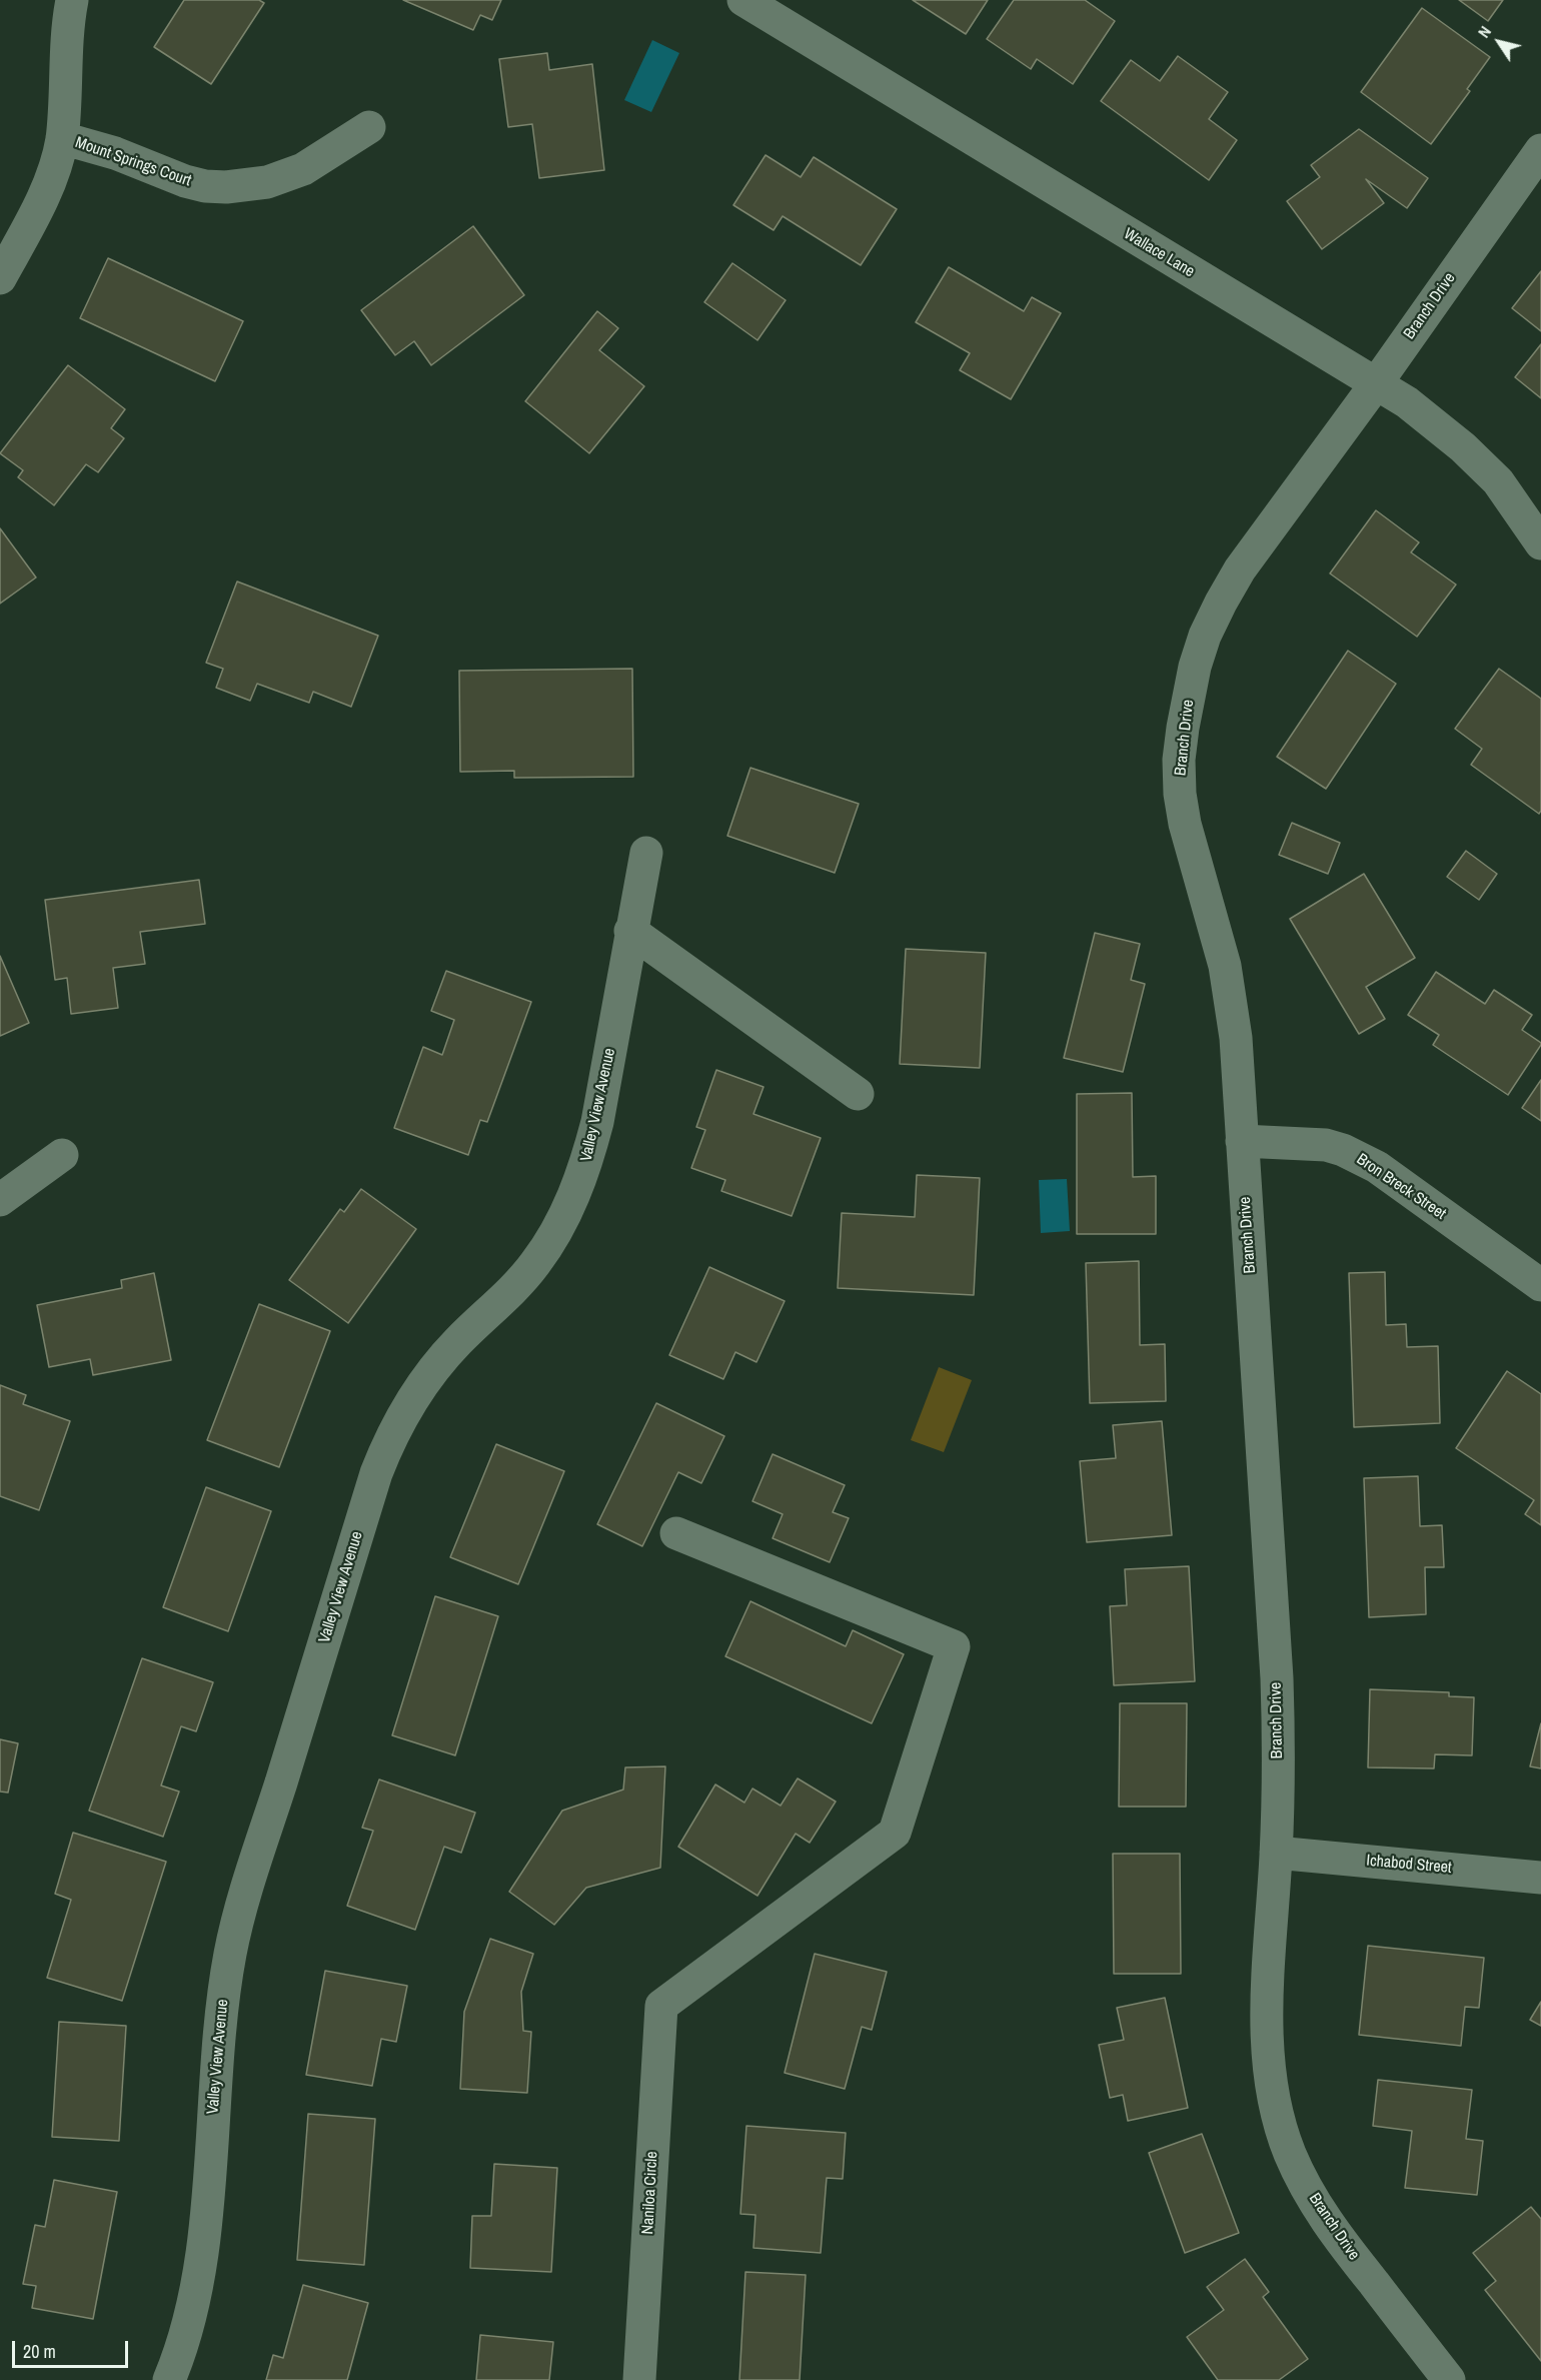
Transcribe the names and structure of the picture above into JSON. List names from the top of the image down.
{
  "streets": {
    "street": [
      "Mount Springs Court",
      "Wallace Lane",
      "Branch Drive",
      "Valley View Avenue",
      "Bron Breck Street",
      "Ichabod Street",
      "Naniloa Circle"
    ]
  },
  "crossings": [
    ["Wallace Lane", "Branch Drive"],
    ["Branch Drive", "Bron Breck Street"],
    ["Branch Drive", "Ichabod Street"]
  ],
  "scale_bar": "20 m",
  "north": "top left"
}
